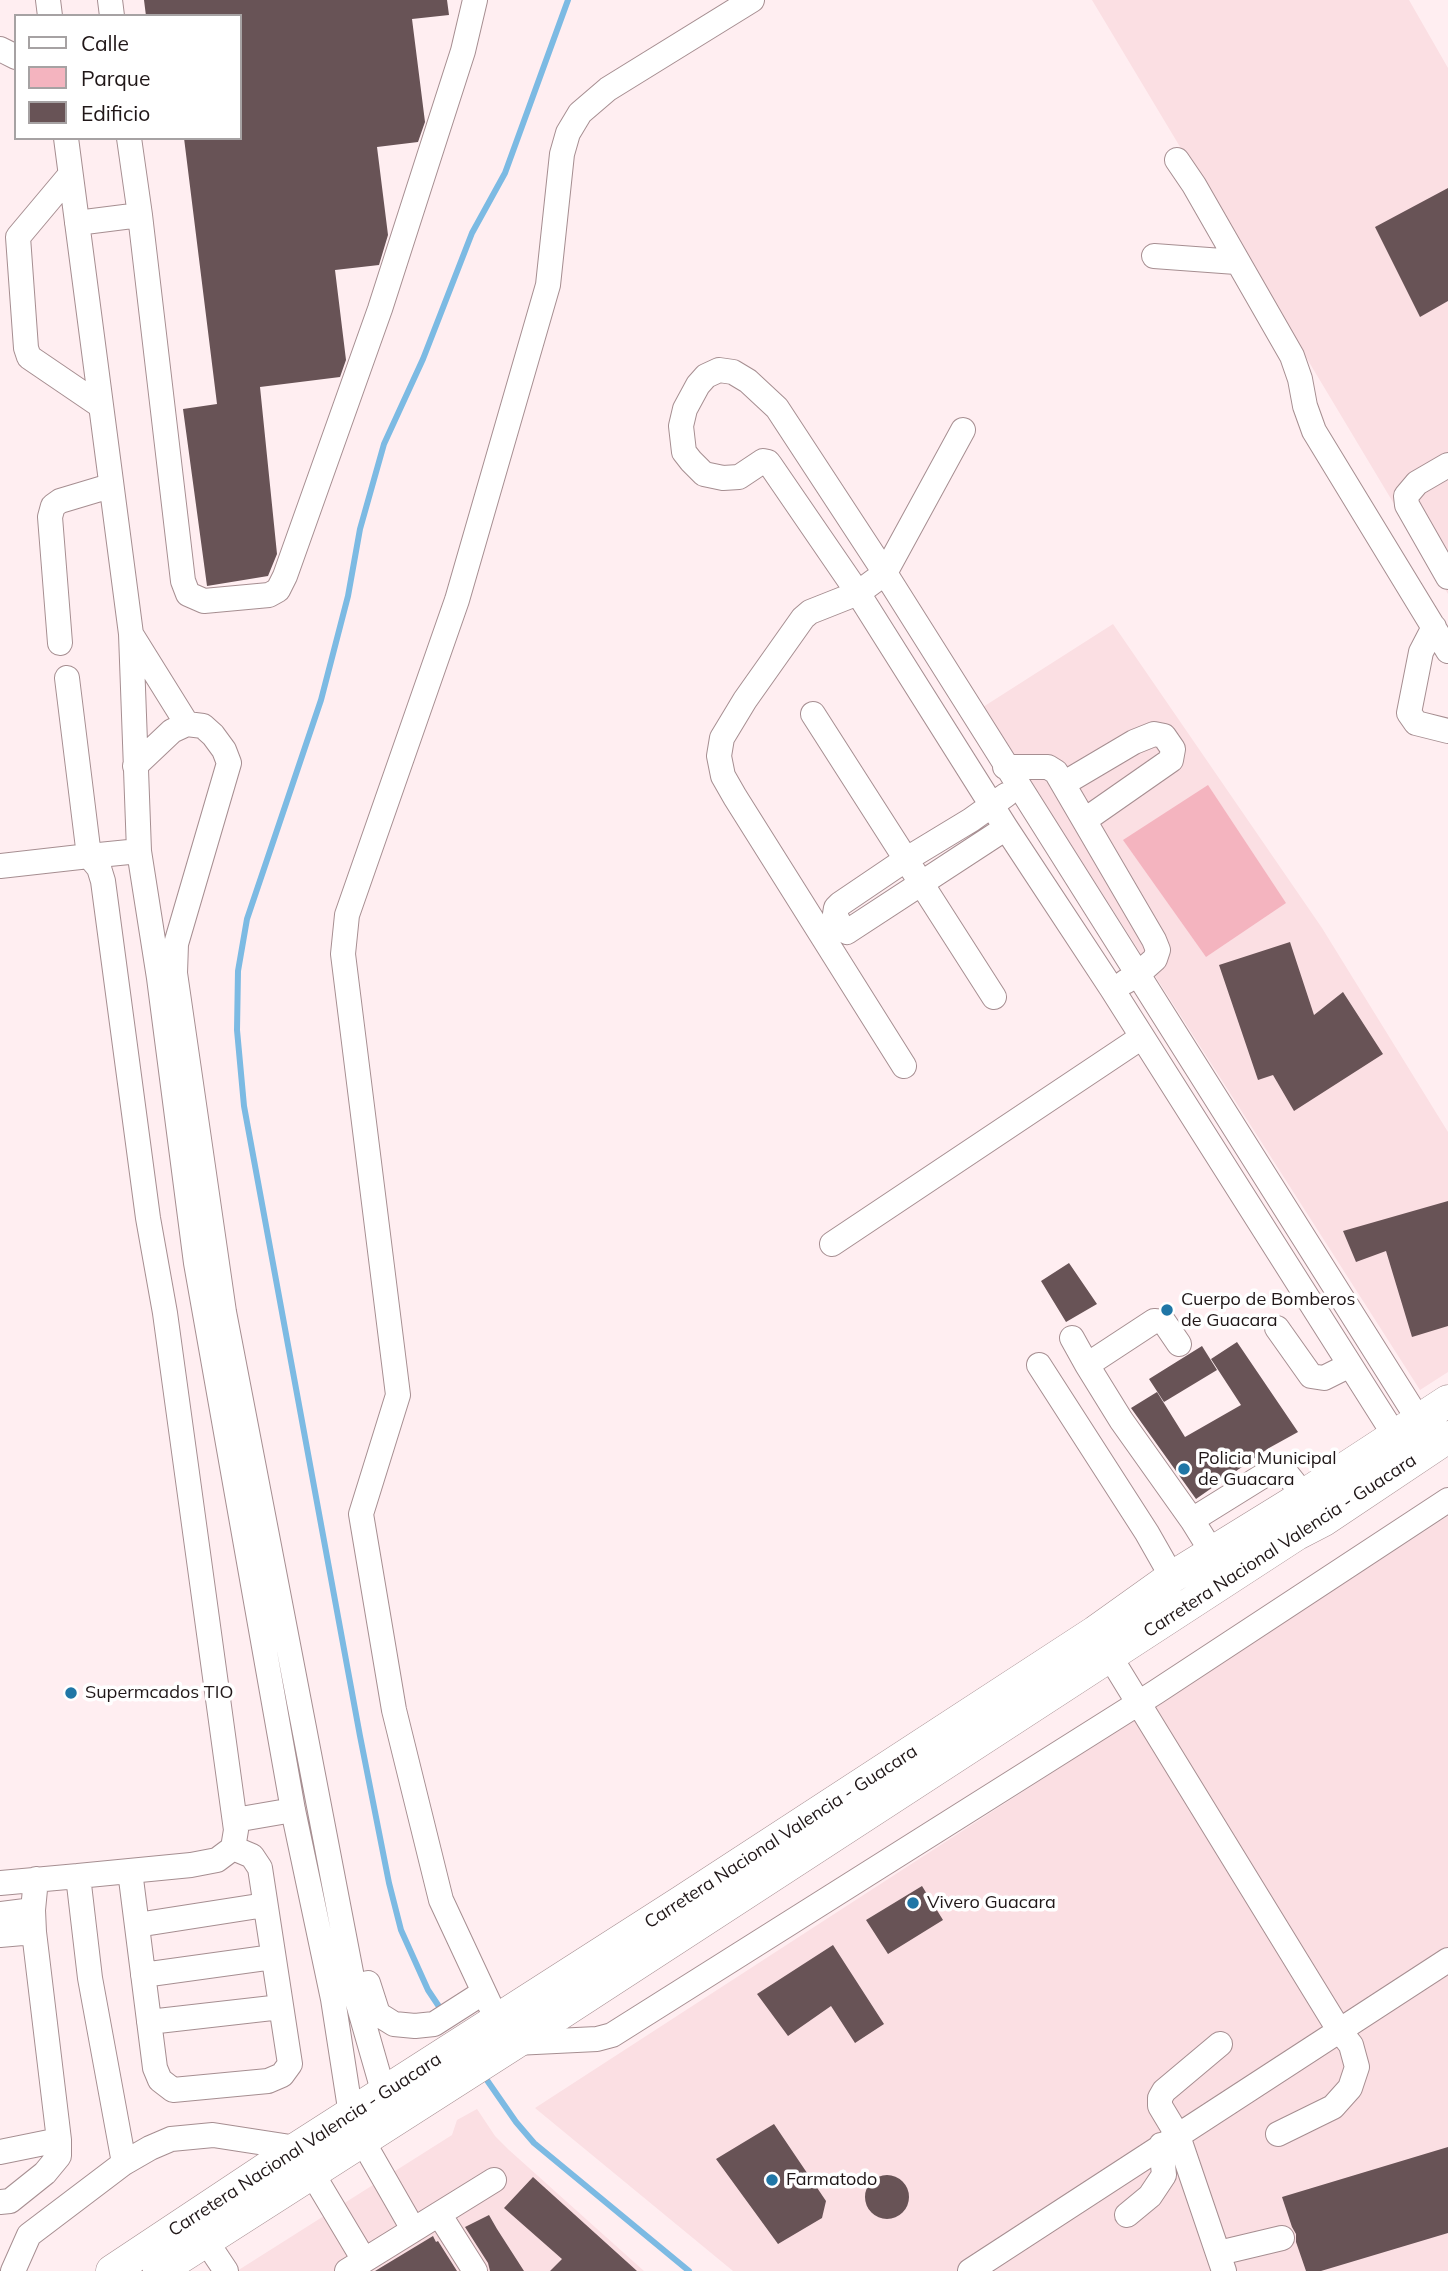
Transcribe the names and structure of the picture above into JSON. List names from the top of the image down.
{
  "streets": {
    "main road": ["Carretera Nacional Valencia - Guacara"]
  },
  "places": [
    "Cuerpo de Bomberos de Guacara",
    "Policia Municipal de Guacara",
    "Supermcados TIO",
    "Vivero Guacara",
    "Farmatodo"
  ],
  "legend": ["Calle", "Parque", "Edificio"]
}
